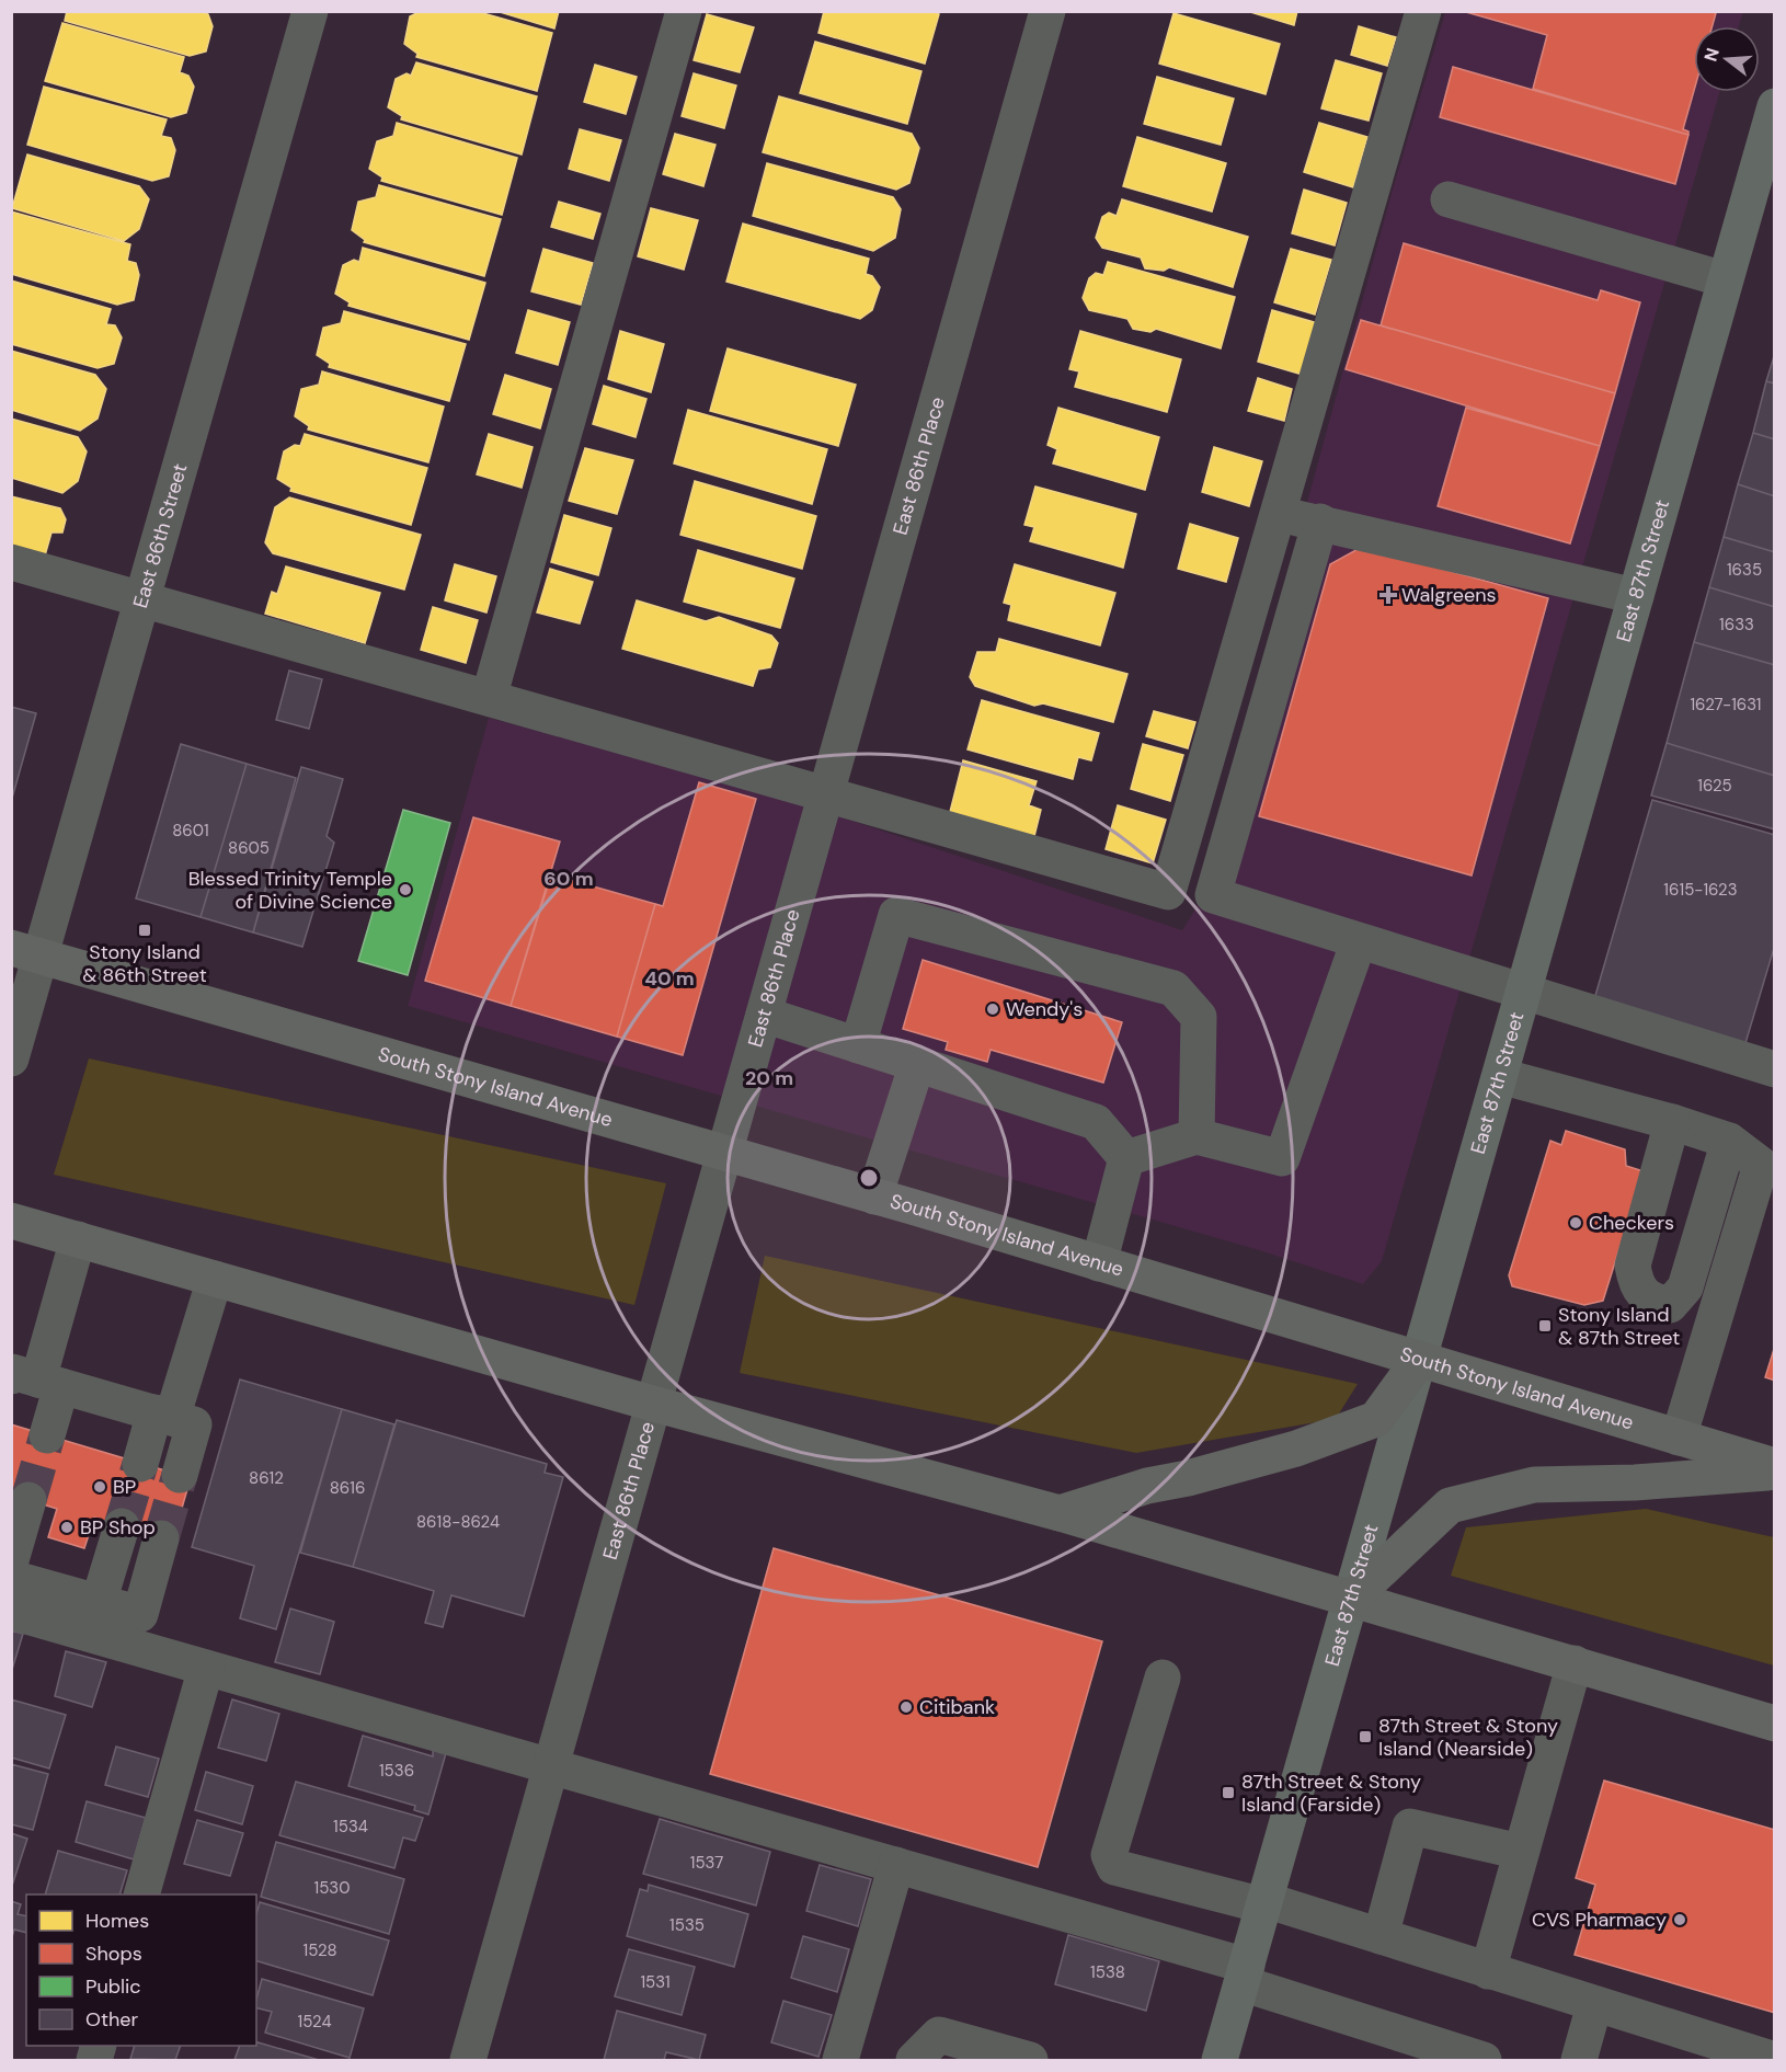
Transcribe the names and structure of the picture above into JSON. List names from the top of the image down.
{
  "streets": {
    "highway": ["South Stony Island Avenue"],
    "main road": ["East 87th Street"],
    "street": ["East 86th Place", "East 86th Street"]
  },
  "crossings": [
    ["East 86th Place", "South Stony Island Avenue"],
    ["East 86th Street", "South Stony Island Avenue"],
    ["East 87th Street", "South Stony Island Avenue"]
  ],
  "places": {
    "health": ["Walgreens"],
    "other": [
      "Blessed Trinity Temple of Divine Science",
      "Wendy's",
      "Checkers",
      "BP",
      "BP Shop",
      "Citibank",
      "CVS Pharmacy"
    ],
    "transit": [
      "Stony Island & 86th Street",
      "Stony Island & 87th Street",
      "87th Street & Stony Island (Nearside)",
      "87th Street & Stony Island (Farside)"
    ]
  },
  "house_numbers": [
    "1635",
    "1633",
    "1627-1631",
    "1625",
    "8601",
    "8605",
    "1615-1623",
    "8612",
    "8616",
    "8618-8624",
    "1536",
    "1534",
    "1537",
    "1530",
    "1535",
    "1528",
    "1538",
    "1531",
    "1524"
  ],
  "legend": [
    "Homes",
    "Shops",
    "Public",
    "Other"
  ],
  "north": "left",
  "rings": ["60 m", "40 m", "20 m"]
}
